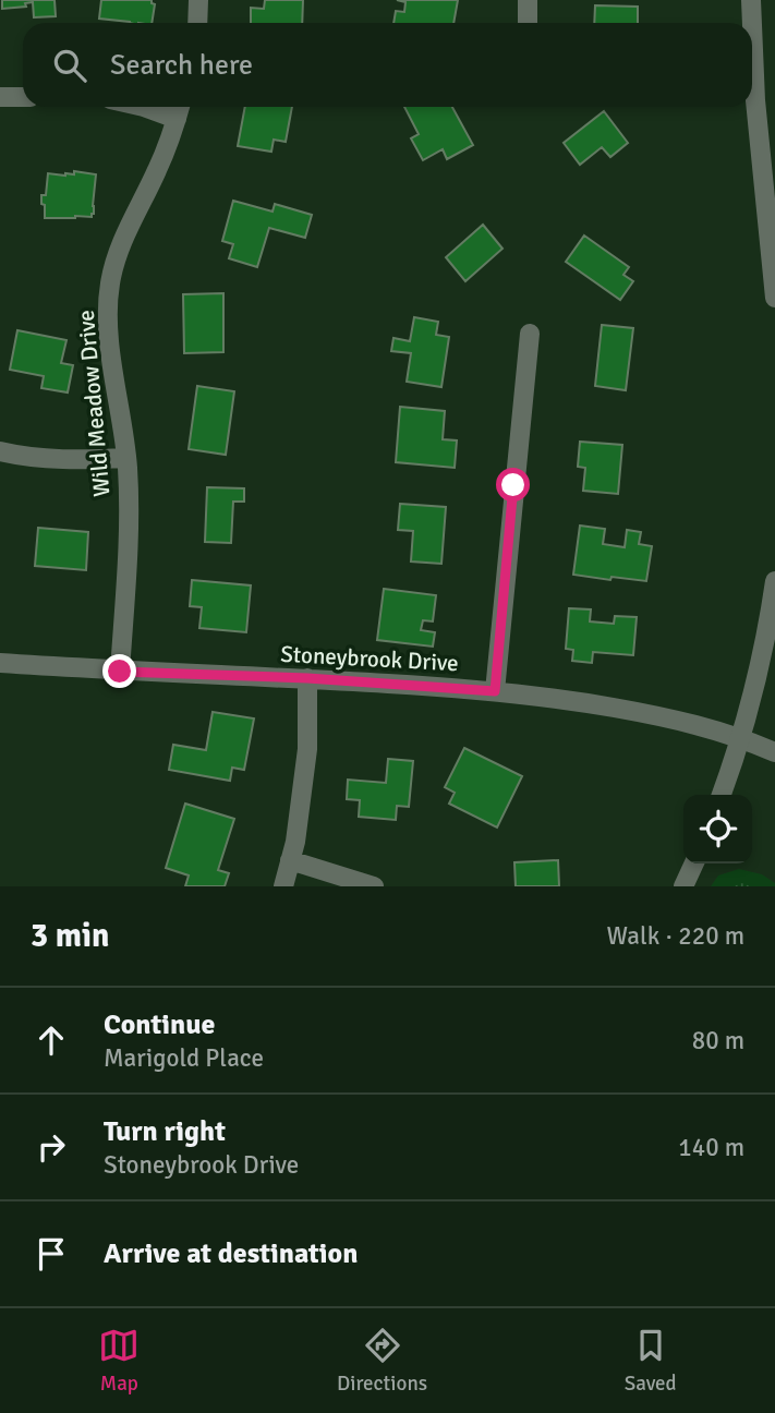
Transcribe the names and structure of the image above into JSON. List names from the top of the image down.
{
  "streets": {
    "street": ["Wild Meadow Drive", "Stoneybrook Drive"]
  },
  "crossings": [
    ["Wild Meadow Drive", "Stoneybrook Drive"]
  ],
  "page": {
    "search": "Search here",
    "heading": ["3 min", "Walk · 220 m"],
    "list": [
      ["Continue", "Marigold Place", "80 m"],
      ["Turn right", "Stoneybrook Drive", "140 m"],
      "Arrive at destination"
    ],
    "nav": ["Map", "Directions", "Saved"]
  }
}
